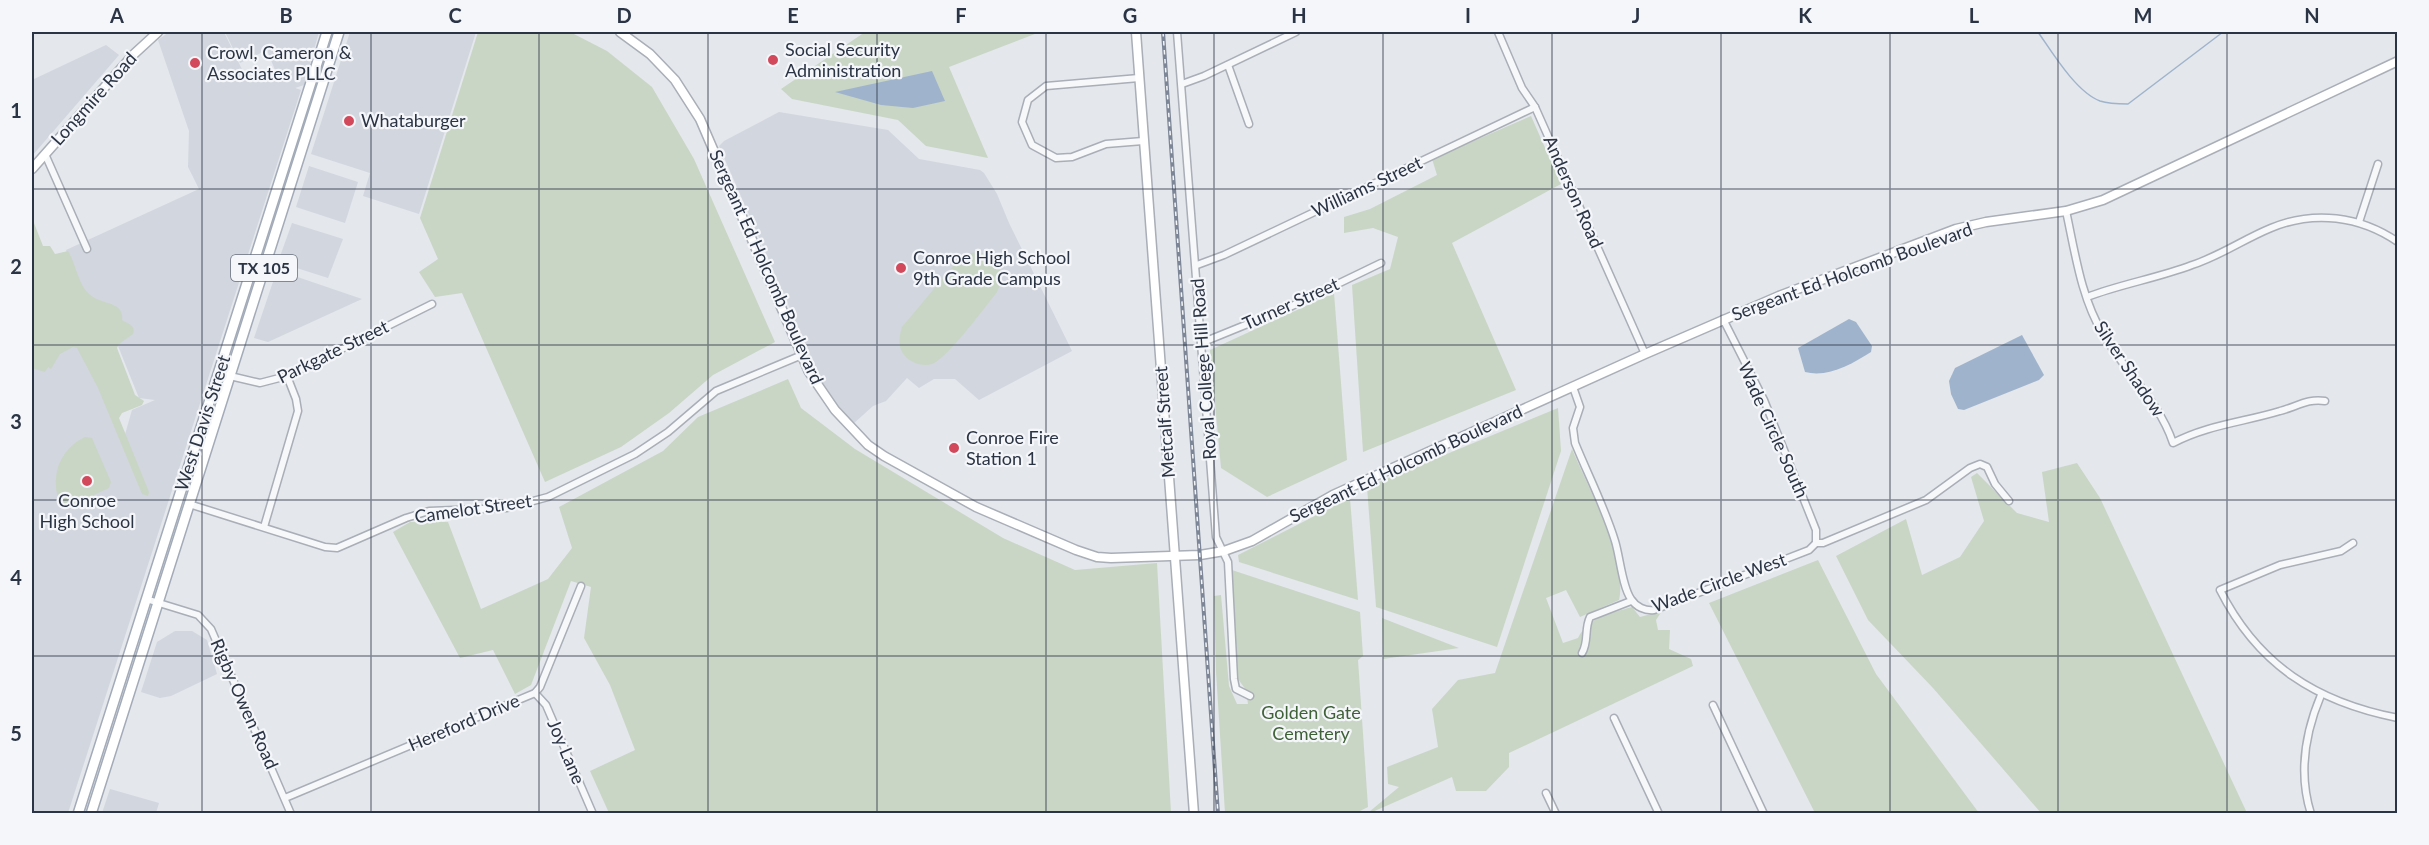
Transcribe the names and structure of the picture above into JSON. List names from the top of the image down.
{
  "streets": {
    "main road": ["TX 105", "West Davis Street"],
    "street": [
      "Longmire Road",
      "Williams Street",
      "Anderson Road",
      "Sergeant Ed Holcomb Boulevard",
      "Turner Street",
      "Parkgate Street",
      "Royal College Hill Road",
      "Silver Shadow",
      "Metcalf Street",
      "Wade Circle South",
      "Camelot Street",
      "Wade Circle West",
      "Rigby Owen Road",
      "Hereford Drive",
      "Joy Lane"
    ]
  },
  "crossings": [
    ["Williams Street", "Anderson Road"],
    ["Williams Street", "Royal College Hill Road"],
    ["Anderson Road", "Sergeant Ed Holcomb Boulevard"],
    ["Sergeant Ed Holcomb Boulevard", "Royal College Hill Road"],
    ["Sergeant Ed Holcomb Boulevard", "Silver Shadow"],
    ["Sergeant Ed Holcomb Boulevard", "Metcalf Street"],
    ["Sergeant Ed Holcomb Boulevard", "Wade Circle South"],
    ["Sergeant Ed Holcomb Boulevard", "Camelot Street"],
    ["Turner Street", "Royal College Hill Road"],
    ["Parkgate Street", "West Davis Street"],
    ["West Davis Street", "Camelot Street"],
    ["West Davis Street", "Rigby Owen Road"],
    ["Wade Circle South", "Wade Circle West"],
    ["Rigby Owen Road", "Hereford Drive"],
    ["Hereford Drive", "Joy Lane"]
  ],
  "parks": ["Golden Gate Cemetery"],
  "places": [
    "Social Security Administration",
    "Crowl, Cameron & Associates PLLC",
    "Whataburger",
    "Conroe High School 9th Grade Campus",
    "Conroe Fire Station 1",
    "Conroe High School"
  ],
  "grid": {
    "columns": [
      "A",
      "B",
      "C",
      "D",
      "E",
      "F",
      "G",
      "H",
      "I",
      "J",
      "K",
      "L",
      "M",
      "N"
    ],
    "rows": [
      "1",
      "2",
      "3",
      "4",
      "5"
    ]
  }
}
